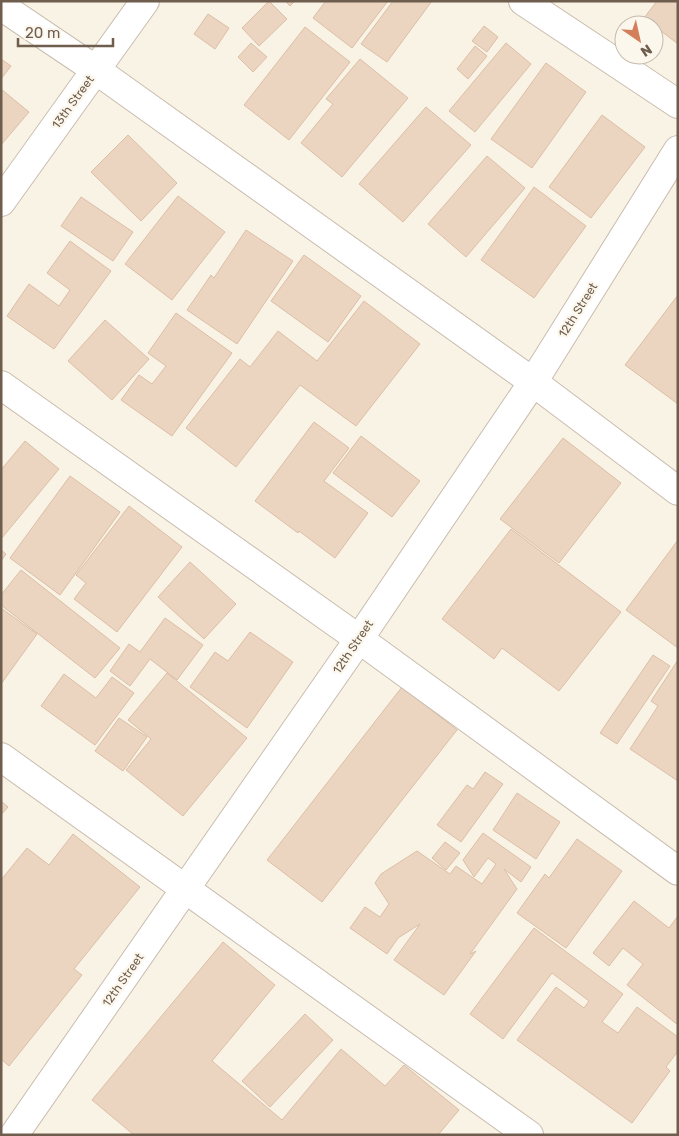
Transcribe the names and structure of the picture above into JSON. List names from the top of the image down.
{
  "streets": {
    "street": ["13th Street", "12th Street"]
  },
  "scale_bar": "20 m",
  "north": "bottom right"
}
